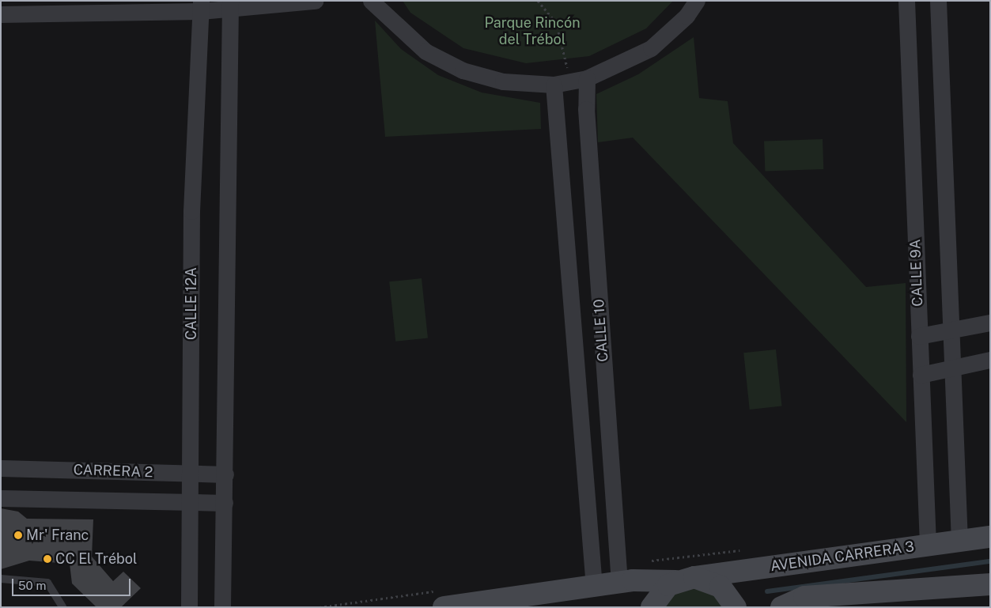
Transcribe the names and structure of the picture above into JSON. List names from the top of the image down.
{
  "streets": {
    "main road": ["AVENIDA CARRERA 3"],
    "street": [
      "CALLE 9A",
      "CALLE 12A",
      "CALLE 10",
      "CARRERA 2"
    ]
  },
  "crossings": [
    ["CALLE 9A", "AVENIDA CARRERA 3"],
    ["CALLE 12A", "CARRERA 2"]
  ],
  "parks": ["Parque Rincón del Trébol"],
  "places": ["Mr' Franc", "CC El Trébol"],
  "scale_bar": "50 m"
}
